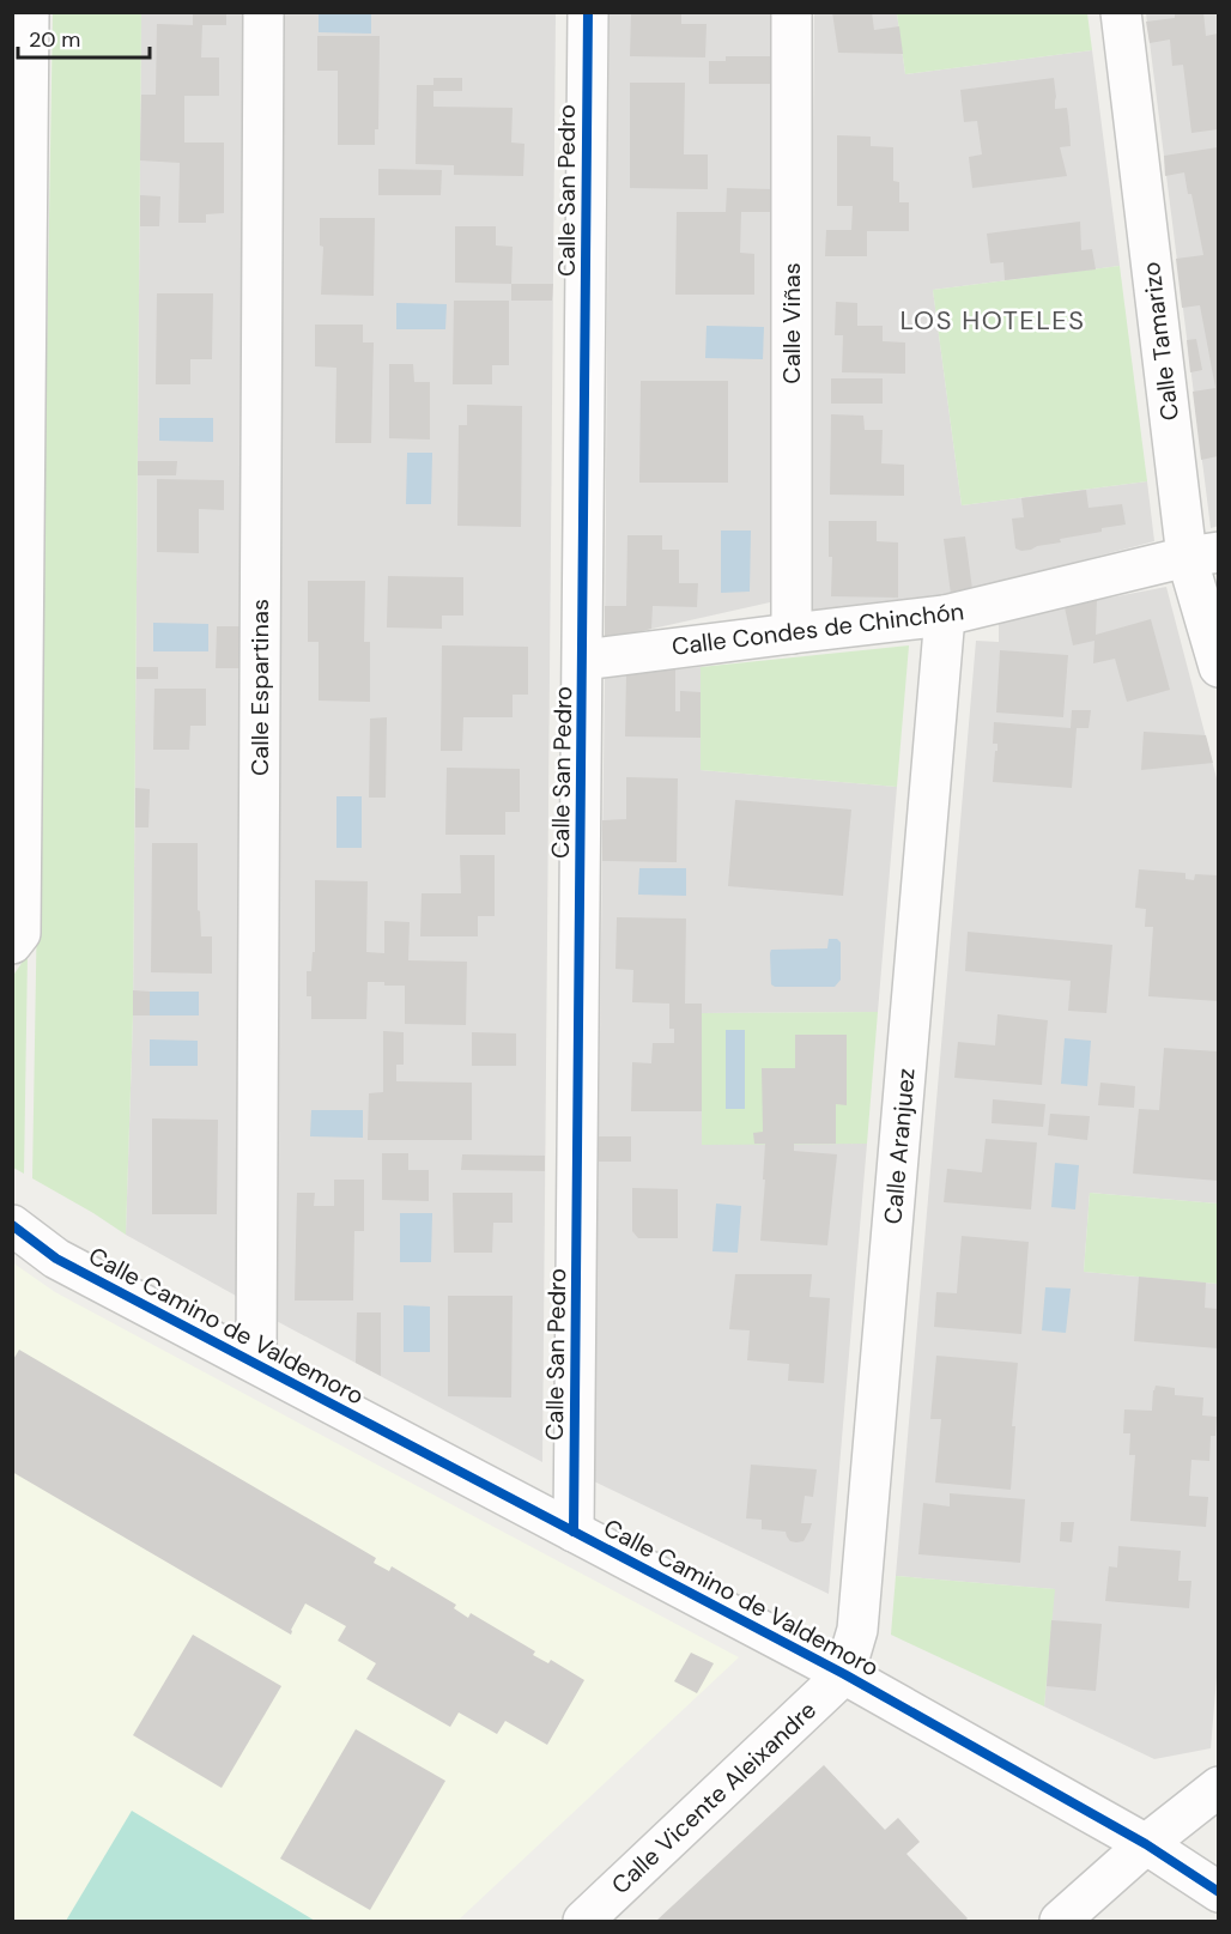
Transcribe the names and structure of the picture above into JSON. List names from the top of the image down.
{
  "streets": {
    "street": [
      "Calle San Pedro",
      "Calle Viñas",
      "Calle Tamarizo",
      "Calle Condes de Chinchón",
      "Calle Espartinas",
      "Calle Aranjuez",
      "Calle Camino de Valdemoro",
      "Calle Vicente Aleixandre"
    ]
  },
  "crossings": [
    ["Calle San Pedro", "Calle Condes de Chinchón"],
    ["Calle San Pedro", "Calle Camino de Valdemoro"],
    ["Calle Viñas", "Calle Condes de Chinchón"],
    ["Calle Tamarizo", "Calle Condes de Chinchón"],
    ["Calle Condes de Chinchón", "Calle Aranjuez"],
    ["Calle Espartinas", "Calle Camino de Valdemoro"],
    ["Calle Aranjuez", "Calle Camino de Valdemoro"],
    ["Calle Aranjuez", "Calle Vicente Aleixandre"],
    ["Calle Camino de Valdemoro", "Calle Vicente Aleixandre"]
  ],
  "districts": ["LOS HOTELES"],
  "scale_bar": "20 m"
}
